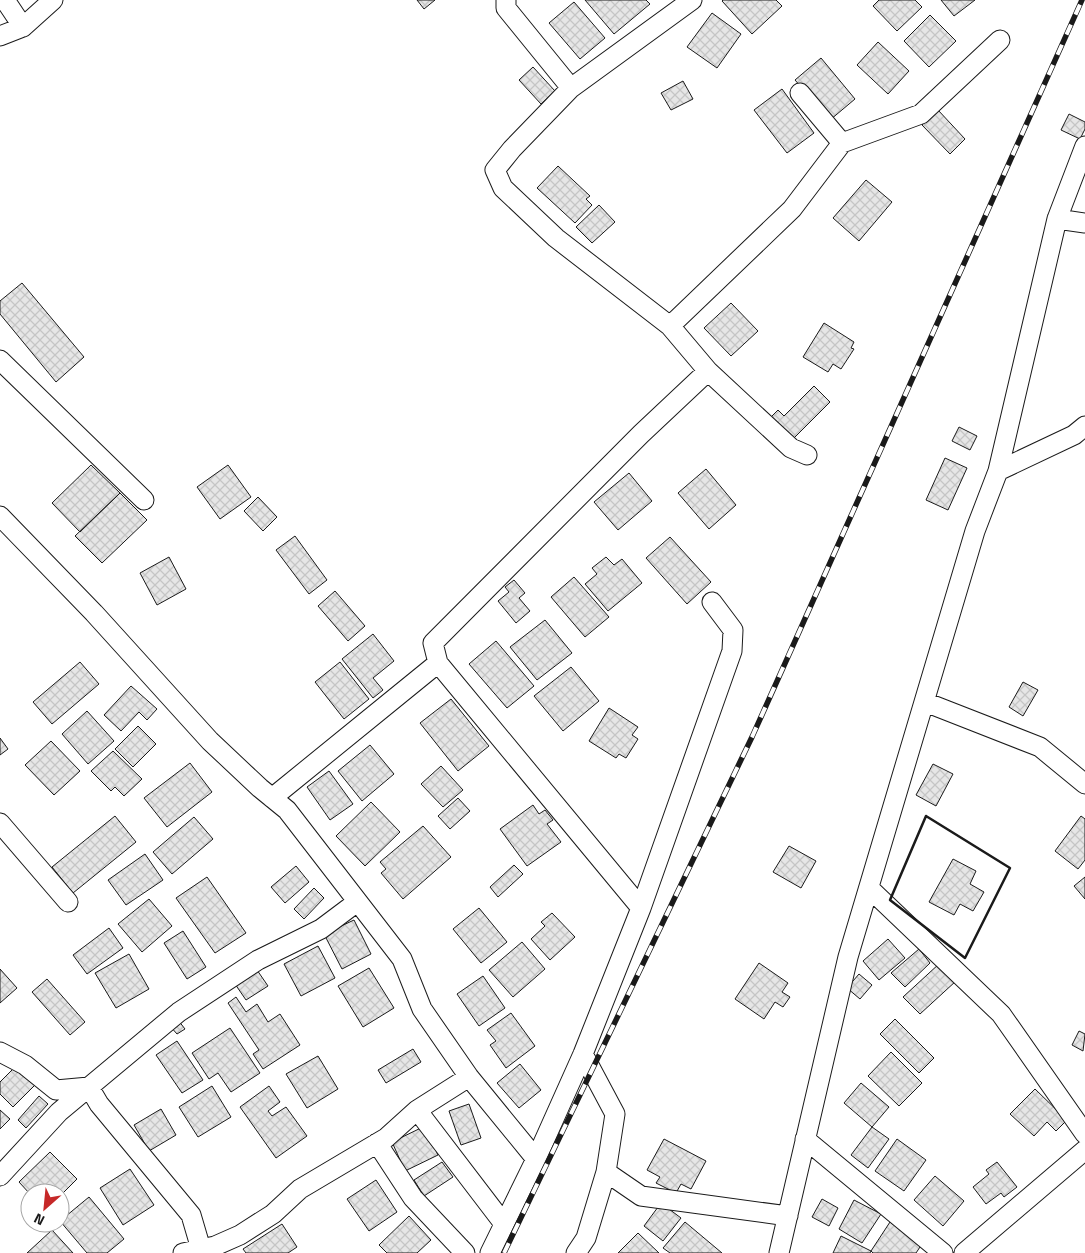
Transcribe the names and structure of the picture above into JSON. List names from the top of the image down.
{
  "north": "bottom left"
}
